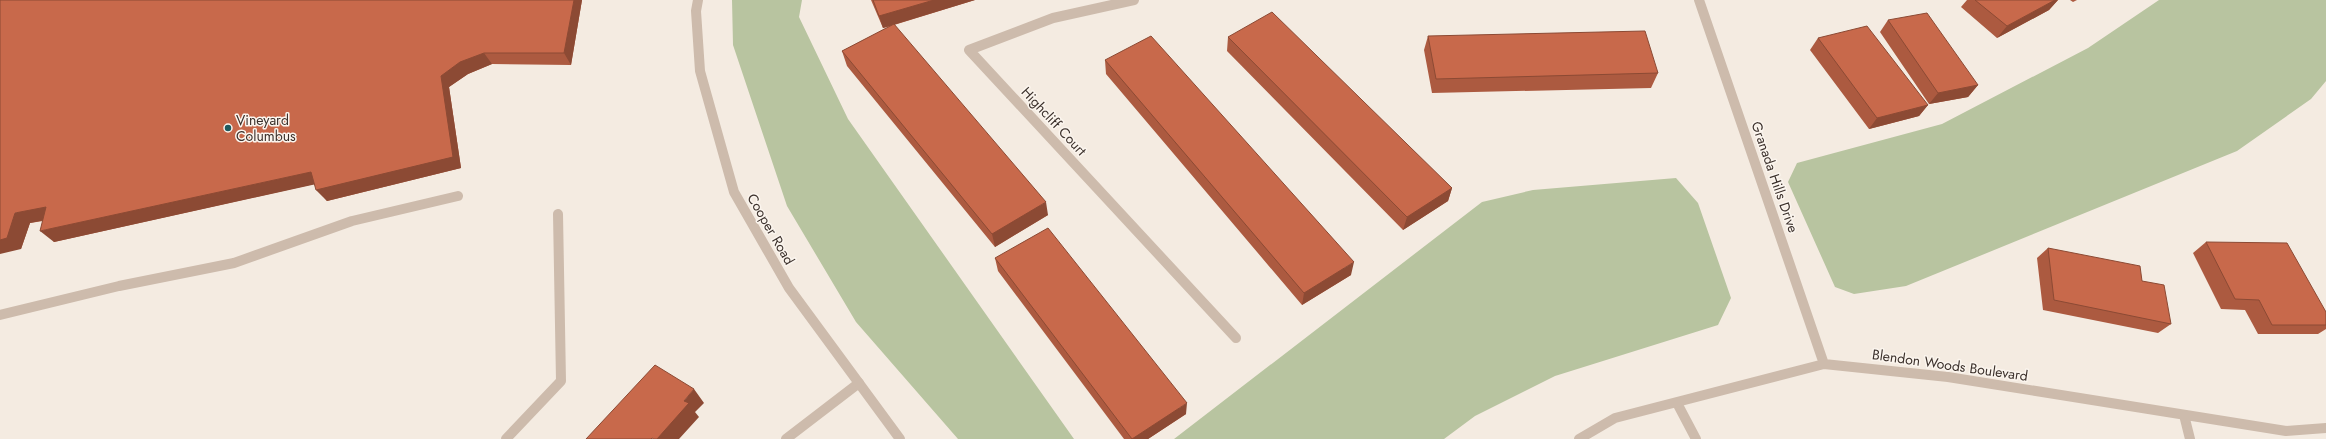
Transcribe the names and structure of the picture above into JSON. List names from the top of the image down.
{
  "streets": {
    "street": [
      "Highcliff Court",
      "Granada Hills Drive",
      "Cooper Road",
      "Blendon Woods Boulevard"
    ]
  },
  "crossings": [
    ["Granada Hills Drive", "Blendon Woods Boulevard"]
  ],
  "places": ["Vineyard Columbus"]
}
